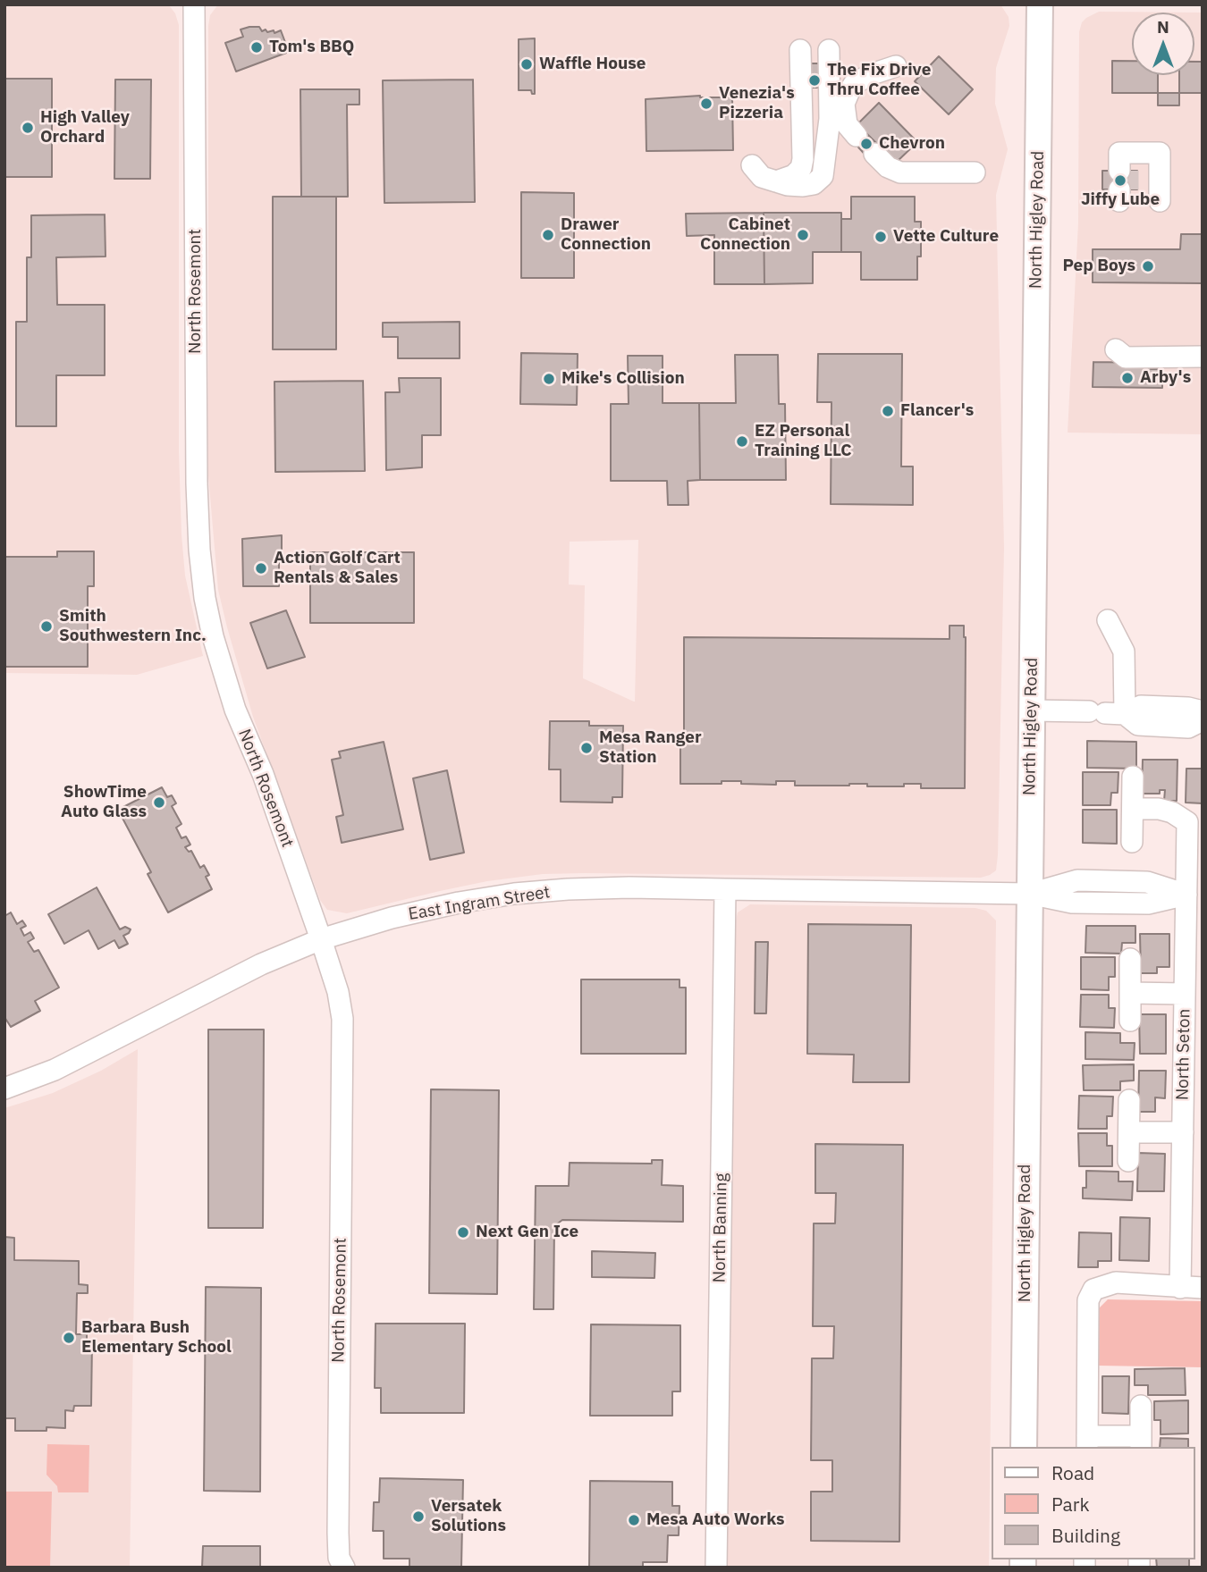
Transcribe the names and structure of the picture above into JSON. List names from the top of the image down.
{
  "streets": {
    "main road": ["North Higley Road"],
    "street": [
      "North Rosemont",
      "East Ingram Street",
      "North Seton",
      "North Banning"
    ]
  },
  "crossings": [
    ["North Higley Road", "East Ingram Street"],
    ["North Rosemont", "East Ingram Street"],
    ["East Ingram Street", "North Seton"],
    ["East Ingram Street", "North Banning"]
  ],
  "places": [
    "Tom's BBQ",
    "Waffle House",
    "The Fix Drive Thru Coffee",
    "Venezia's Pizzeria",
    "High Valley Orchard",
    "Chevron",
    "Jiffy Lube",
    "Drawer Connection",
    "Cabinet Connection",
    "Vette Culture",
    "Pep Boys",
    "Arby's",
    "Mike's Collision",
    "Flancer's",
    "EZ Personal Training LLC",
    "Action Golf Cart Rentals & Sales",
    "Smith Southwestern Inc.",
    "Mesa Ranger Station",
    "ShowTime Auto Glass",
    "Next Gen Ice",
    "Barbara Bush Elementary School",
    "Versatek Solutions",
    "Mesa Auto Works"
  ],
  "legend": ["Road", "Park", "Building"],
  "north": "top"
}
